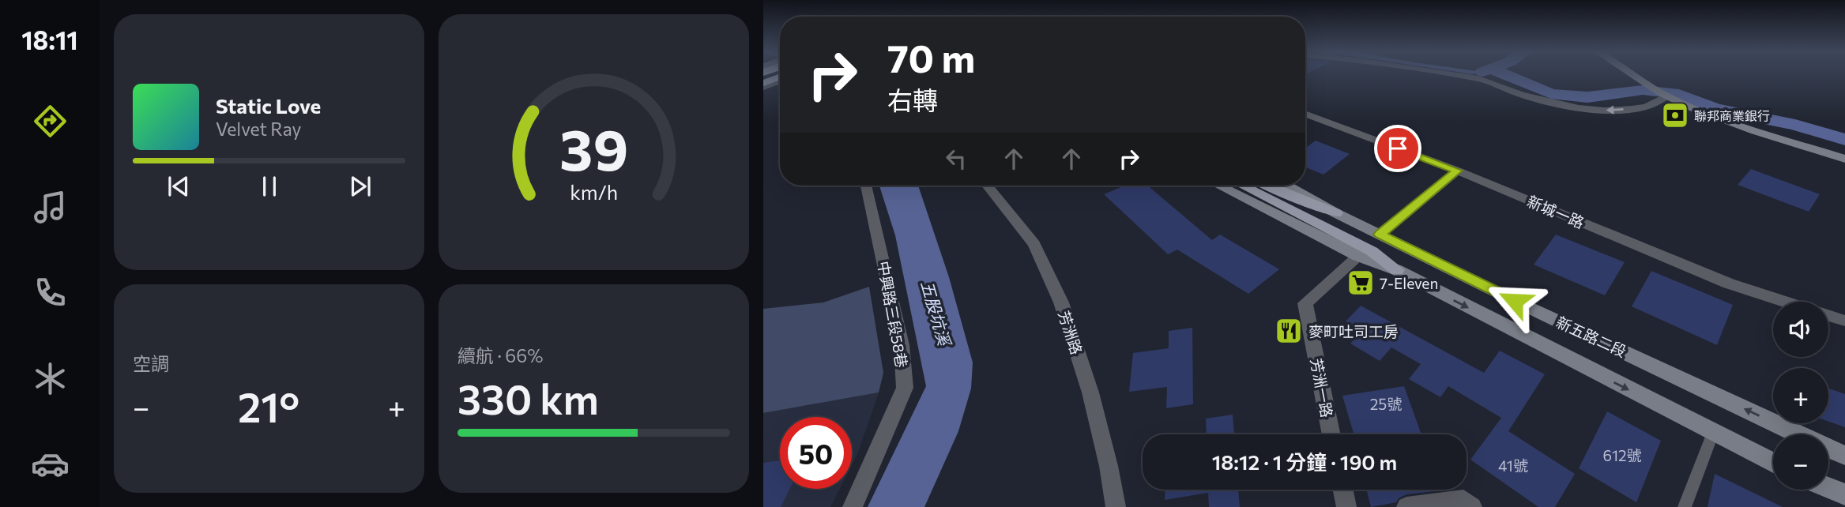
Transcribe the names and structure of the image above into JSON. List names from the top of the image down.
{
  "streets": {
    "main road": ["新五路二段"],
    "street": [
      "新城一路",
      "中興路三段58巷",
      "芳洲路",
      "芳洲一路"
    ]
  },
  "crossings": [
    ["新五路二段", "芳洲一路"]
  ],
  "water": ["五股坑溪"],
  "places": {
    "bank": ["聯邦商業銀行"],
    "supermarket": ["7-Eleven"],
    "restaurant": ["麥町吐司工房"]
  },
  "house_numbers": ["25號", "612號", "41號"],
  "page": {
    "tabs": "18:11",
    "turn": ["70 m", "右轉"],
    "song": ["Static Love", "Velvet Ray"],
    "tile": [
      "空調",
      ["續航 · 66%", "330 km"]
    ],
    "map_buttons": ["+", "−"],
    "heat": ["−", "21°", "+"],
    "limit": "50",
    "trip": "18:12 · 1 分鐘 · 190 m",
    "gauge": ["39", "km/h"]
  }
}
